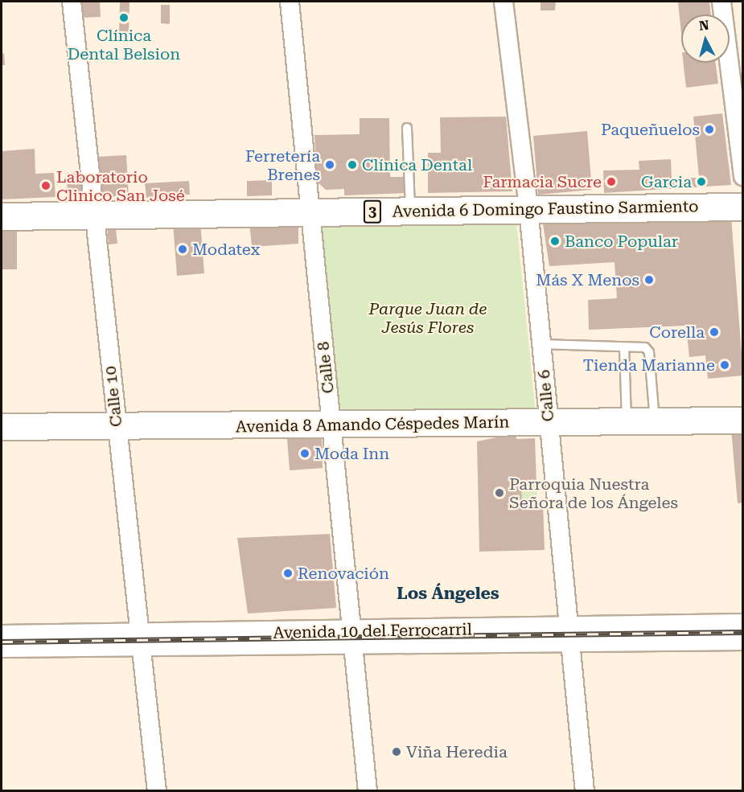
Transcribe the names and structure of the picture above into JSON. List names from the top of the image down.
{
  "streets": {
    "main road": ["Avenida 6 Domingo Faustino Sarmiento", "3"],
    "street": [
      "Calle 8",
      "Calle 6",
      "Calle 10",
      "Avenida 8 Amando Céspedes Marín",
      "Avenida 10 del Ferrocarril"
    ]
  },
  "crossings": [
    ["Avenida 6 Domingo Faustino Sarmiento", "Calle 8"],
    ["Avenida 6 Domingo Faustino Sarmiento", "Calle 6"],
    ["Avenida 6 Domingo Faustino Sarmiento", "Calle 10"],
    ["Calle 8", "Avenida 8 Amando Céspedes Marín"],
    ["Calle 8", "Avenida 10 del Ferrocarril"],
    ["Calle 6", "Avenida 8 Amando Céspedes Marín"],
    ["Calle 6", "Avenida 10 del Ferrocarril"],
    ["Calle 10", "Avenida 8 Amando Céspedes Marín"],
    ["Calle 10", "Avenida 10 del Ferrocarril"]
  ],
  "districts": ["Los Ángeles"],
  "parks": ["Parque Juan de Jesús Flores"],
  "places": [
    "Clínica Dental Belsion",
    "Paqueñuelos",
    "Ferretería Brenes",
    "Clínica Dental",
    "Farmacia Sucre",
    "Garcia",
    "Laboratorio Clinico San José",
    "Banco Popular",
    "Modatex",
    "Más X Menos",
    "Corella",
    "Tienda Marianne",
    "Moda Inn",
    "Parroquia Nuestra Señora de los Ángeles",
    "Renovación",
    "Viña Heredia"
  ],
  "north": "top"
}
